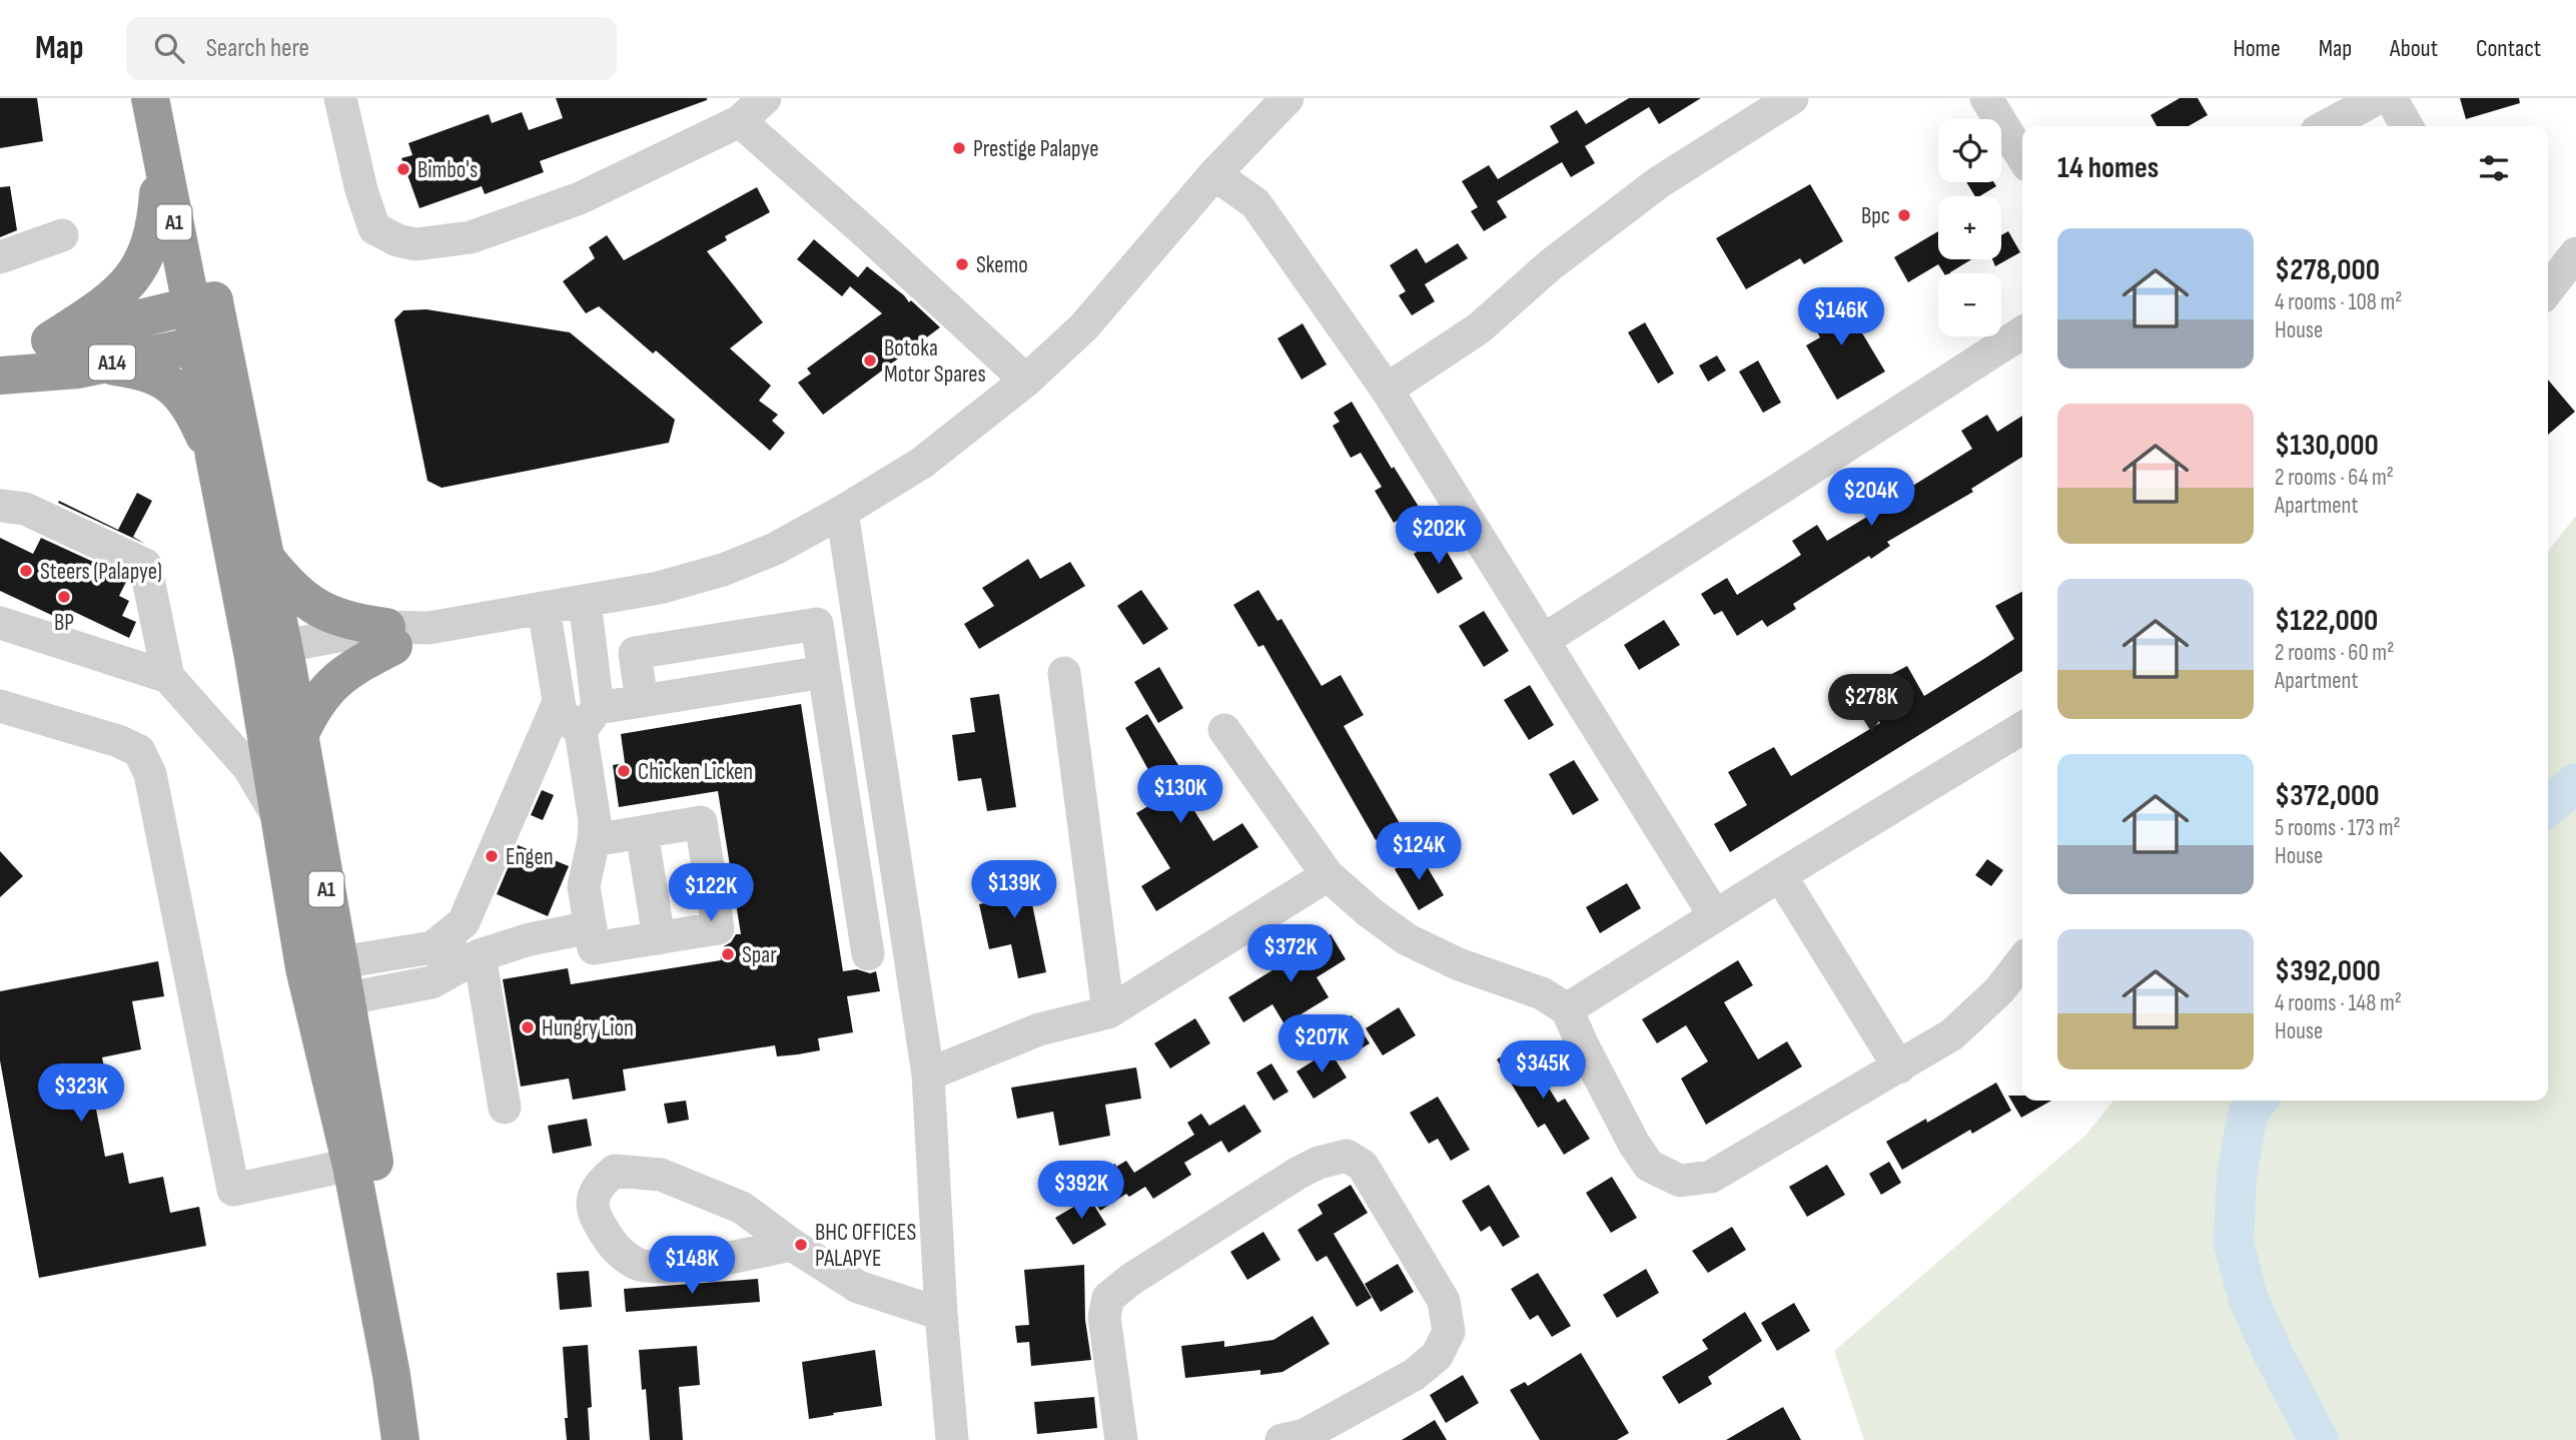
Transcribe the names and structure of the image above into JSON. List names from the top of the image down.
{
  "streets": {
    "highway": ["A1", "A14"]
  },
  "crossings": [
    ["A1", "A14"]
  ],
  "places": [
    "Prestige Palapye",
    "Bimbo's",
    "Bpc",
    "Skemo",
    "Botoka Motor Spares",
    "Steers (Palapye)",
    "BP",
    "Chicken Licken",
    "Engen",
    "Spar",
    "Hungry Lion",
    "BHC OFFICES PALAPYE"
  ],
  "page": {
    "header": "Map",
    "search": "Search here",
    "nav": [
      "Home",
      "Map",
      "About",
      "Contact"
    ],
    "map_buttons": ["+", "−"],
    "heading": "14 homes",
    "list": [
      {
        "name": "$278,000",
        "note": "4 rooms · 108 m² · House"
      },
      {
        "name": "$130,000",
        "note": "2 rooms · 64 m² · Apartment"
      },
      {
        "name": "$122,000",
        "note": "2 rooms · 60 m² · Apartment"
      },
      {
        "name": "$372,000",
        "note": "5 rooms · 173 m² · House"
      },
      {
        "name": "$392,000",
        "note": "4 rooms · 148 m² · House"
      }
    ],
    "price": [
      "$146K",
      "$204K",
      "$202K",
      "$278K",
      "$130K",
      "$124K",
      "$139K",
      "$122K",
      "$372K",
      "$207K",
      "$345K",
      "$323K",
      "$392K",
      "$148K"
    ]
  }
}
